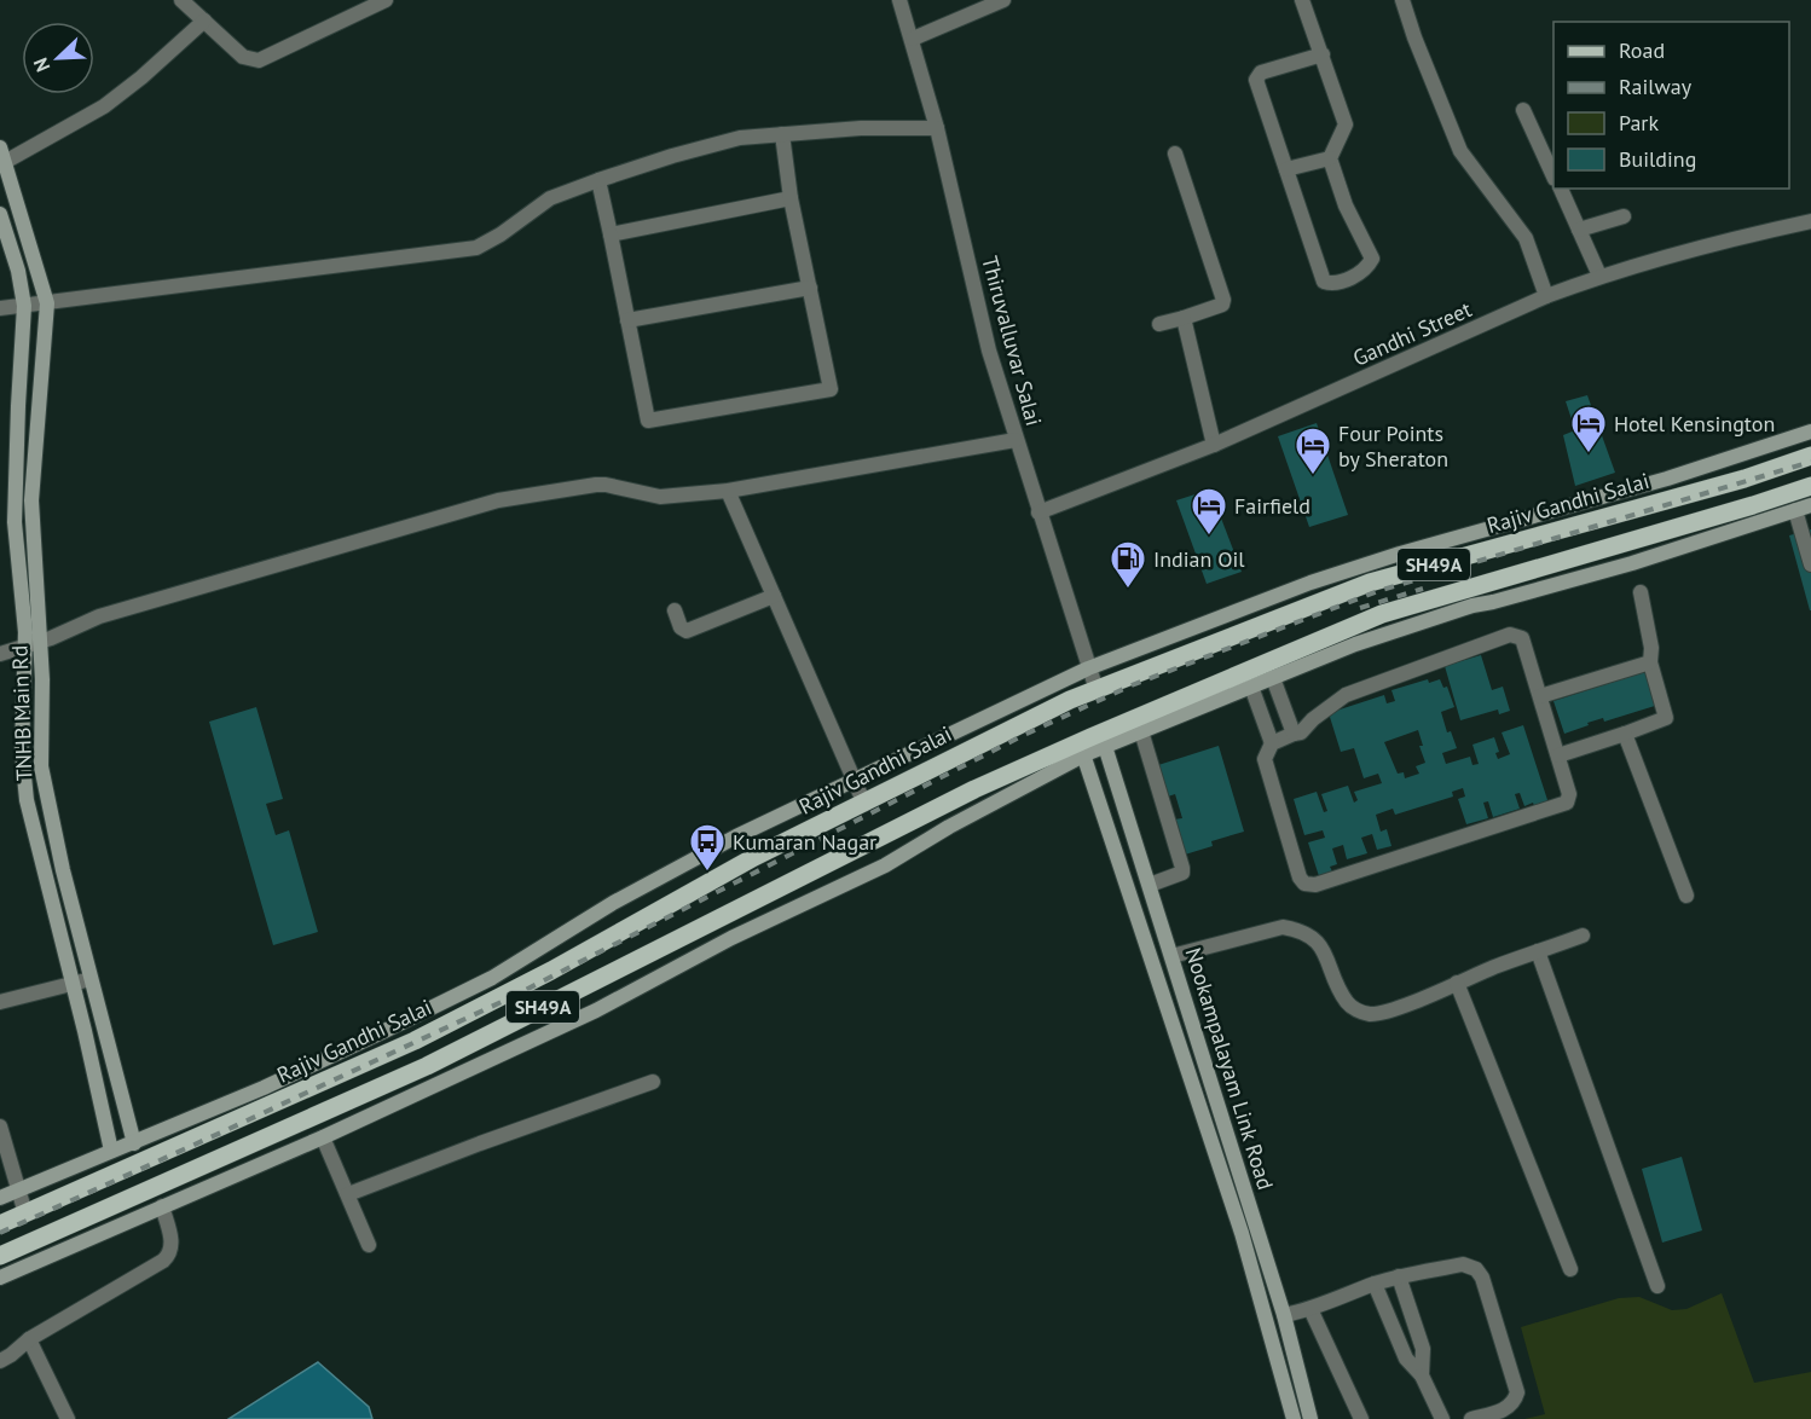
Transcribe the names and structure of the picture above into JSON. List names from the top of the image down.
{
  "streets": {
    "main road": ["Rajiv Gandhi Salai", "SH49A"],
    "street": [
      "Gandhi Street",
      "Thiruvalluvar Salai",
      "TNHB Main Rd",
      "Nookampalayam Link Road"
    ]
  },
  "crossings": [
    ["Gandhi Street", "Thiruvalluvar Salai"],
    ["Thiruvalluvar Salai", "Rajiv Gandhi Salai"],
    ["SH49A", "Nookampalayam Link Road"]
  ],
  "places": {
    "hotel": ["Hotel Kensington", "Four Points by Sheraton", "Fairfield"],
    "fuel station": ["Indian Oil"],
    "bus stop": ["Kumaran Nagar"]
  },
  "legend": [
    "Road",
    "Railway",
    "Park",
    "Building"
  ],
  "north": "bottom left"
}
